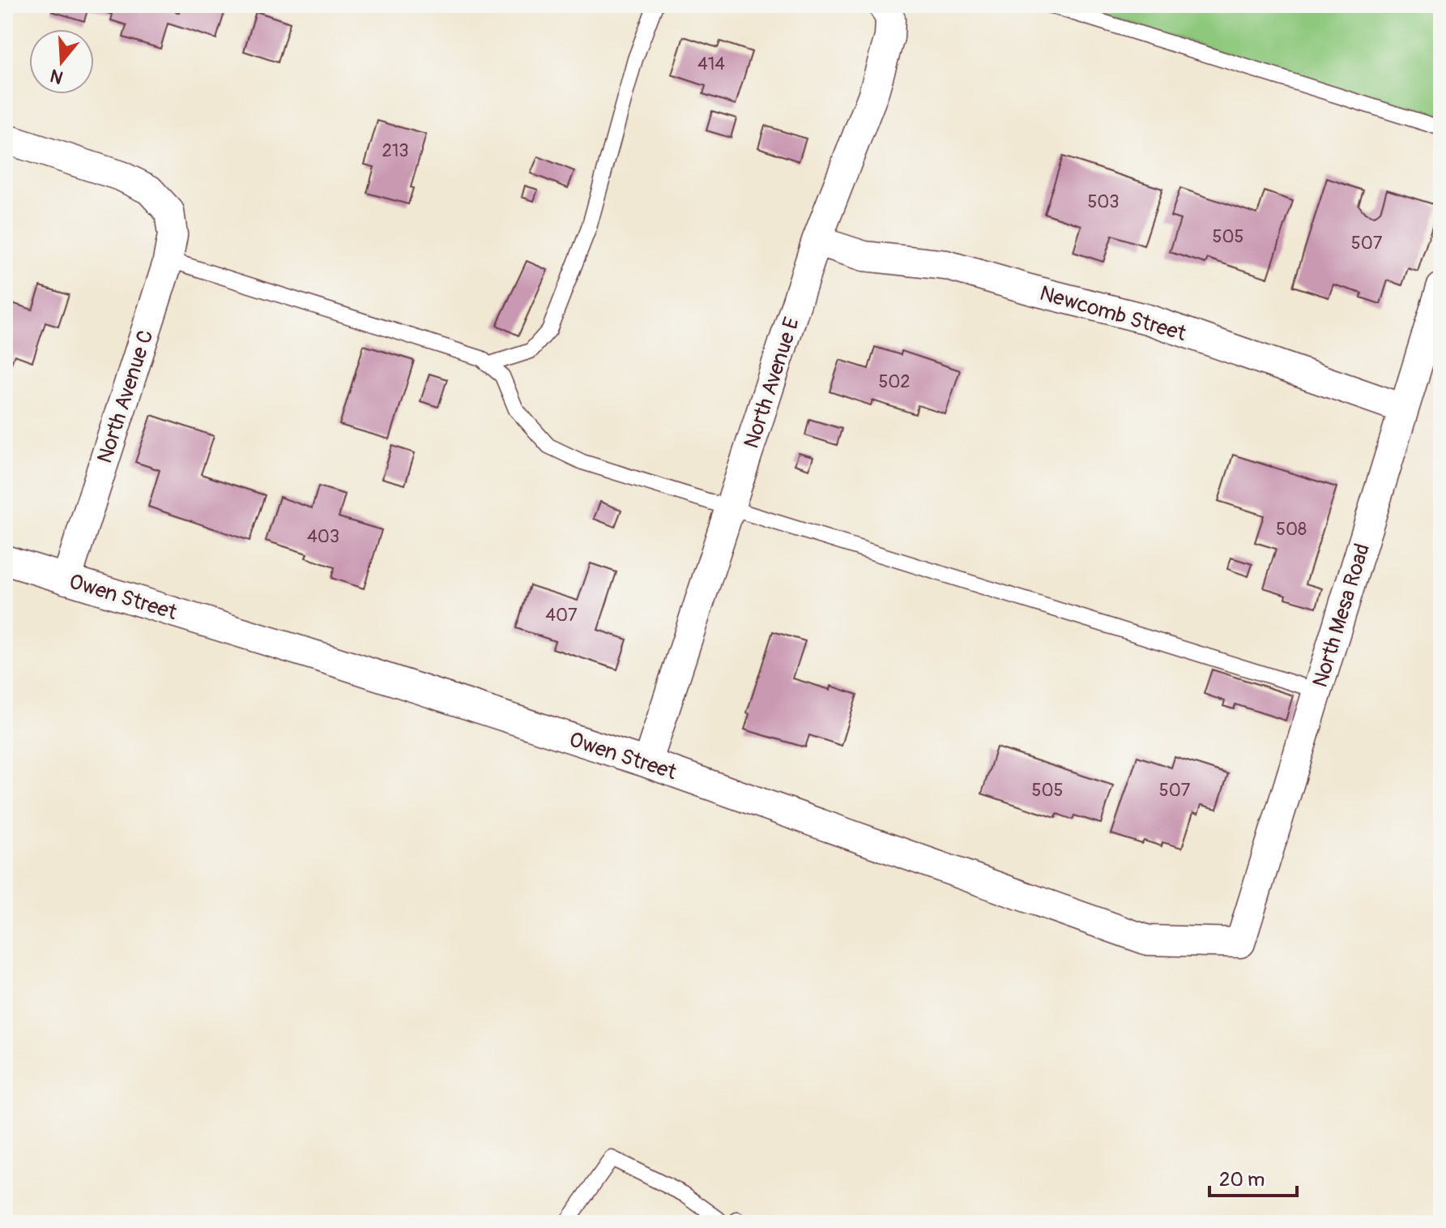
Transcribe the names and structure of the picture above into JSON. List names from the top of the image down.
{
  "streets": {
    "street": [
      "Newcomb Street",
      "North Avenue E",
      "North Avenue C",
      "Owen Street",
      "North Mesa Road"
    ]
  },
  "crossings": [
    ["Newcomb Street", "North Avenue E"],
    ["Newcomb Street", "North Mesa Road"],
    ["North Avenue E", "Owen Street"],
    ["North Avenue C", "Owen Street"],
    ["Owen Street", "North Mesa Road"]
  ],
  "house_numbers": [
    "414",
    "213",
    "503",
    "505",
    "507",
    "502",
    "508",
    "403",
    "407",
    "505",
    "507"
  ],
  "scale_bar": "20 m",
  "north": "bottom"
}
